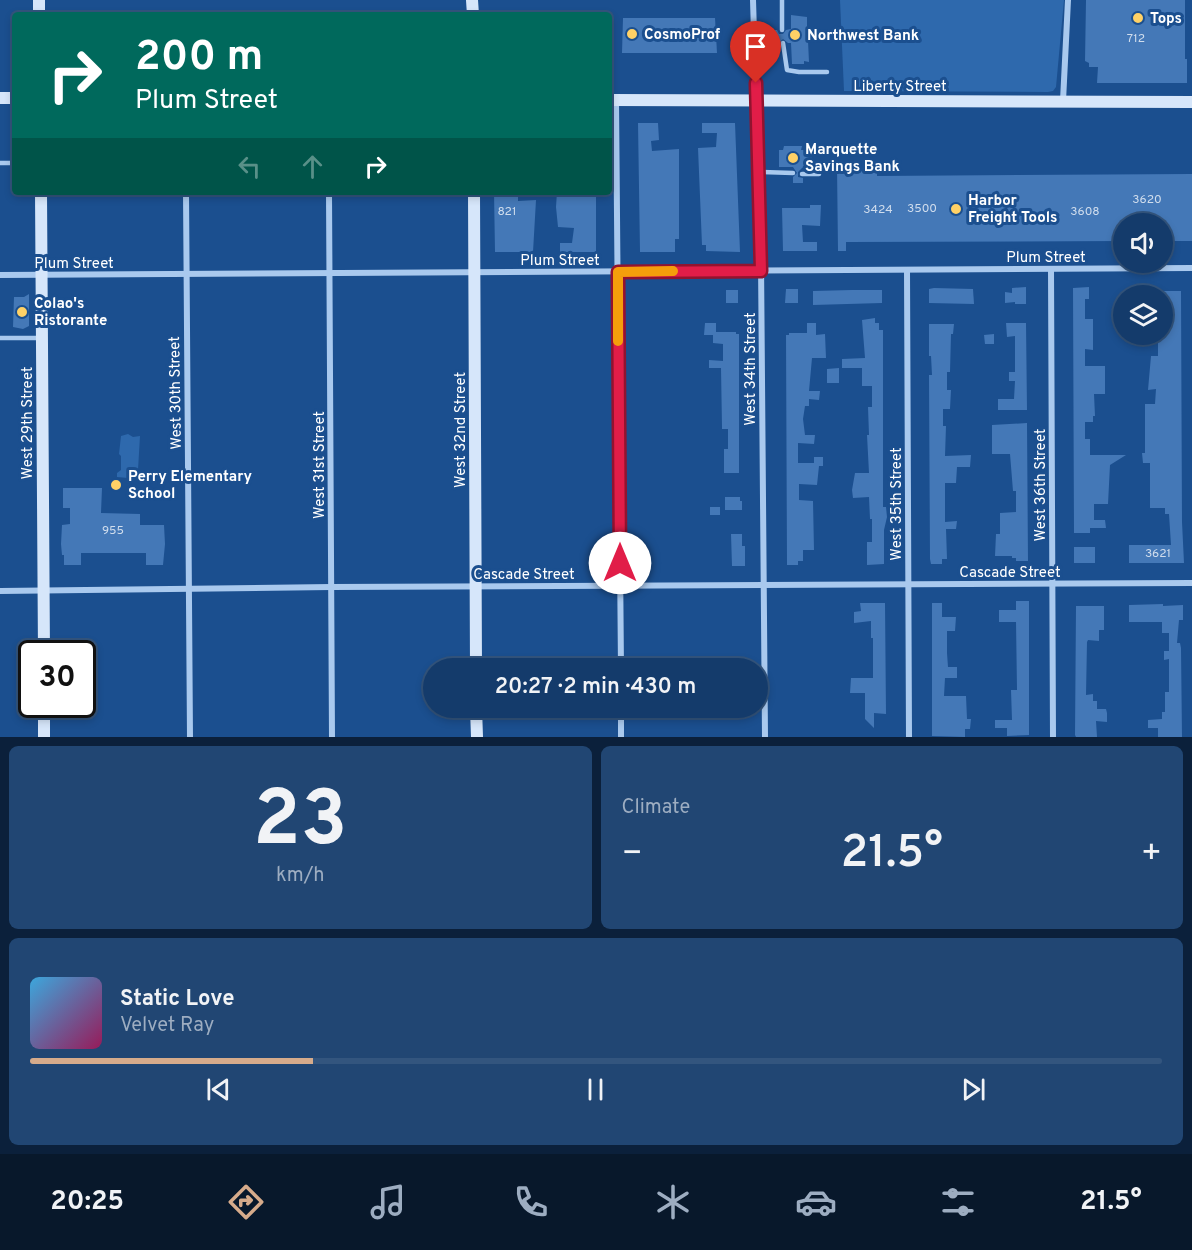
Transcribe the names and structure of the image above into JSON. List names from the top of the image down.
{
  "streets": {
    "street": [
      "Liberty Street",
      "Plum Street",
      "West 34th Street",
      "West 30th Street",
      "West 29th Street",
      "West 32nd Street",
      "West 31st Street",
      "West 36th Street",
      "West 35th Street",
      "Cascade Street"
    ]
  },
  "crossings": [
    ["Liberty Street", "West 34th Street"],
    ["Plum Street", "West 34th Street"],
    ["Plum Street", "West 30th Street"],
    ["Plum Street", "West 29th Street"],
    ["Plum Street", "West 32nd Street"],
    ["Plum Street", "West 31st Street"],
    ["Plum Street", "West 36th Street"],
    ["Plum Street", "West 35th Street"],
    ["West 34th Street", "Cascade Street"],
    ["West 30th Street", "Cascade Street"],
    ["West 29th Street", "Cascade Street"],
    ["West 32nd Street", "Cascade Street"],
    ["West 31st Street", "Cascade Street"],
    ["West 36th Street", "Cascade Street"],
    ["West 35th Street", "Cascade Street"]
  ],
  "places": [
    "Tops",
    "CosmoProf",
    "Northwest Bank",
    "Marquette Savings Bank",
    "Harbor Freight Tools",
    "Colao's Ristorante",
    "Perry Elementary School"
  ],
  "house_numbers": [
    "712",
    "3620",
    "3500",
    "3424",
    "821",
    "3608",
    "955",
    "3621"
  ],
  "page": {
    "turn": ["200 m", "Plum Street"],
    "limit": "30",
    "trip": "20:27 · 2 min · 430 m",
    "tile": [
      ["23", "km/h"],
      "Climate"
    ],
    "heat": ["−", "21.5°", "+"],
    "song": ["Static Love", "Velvet Ray"],
    "tabs": ["20:25", "21.5°"]
  }
}
